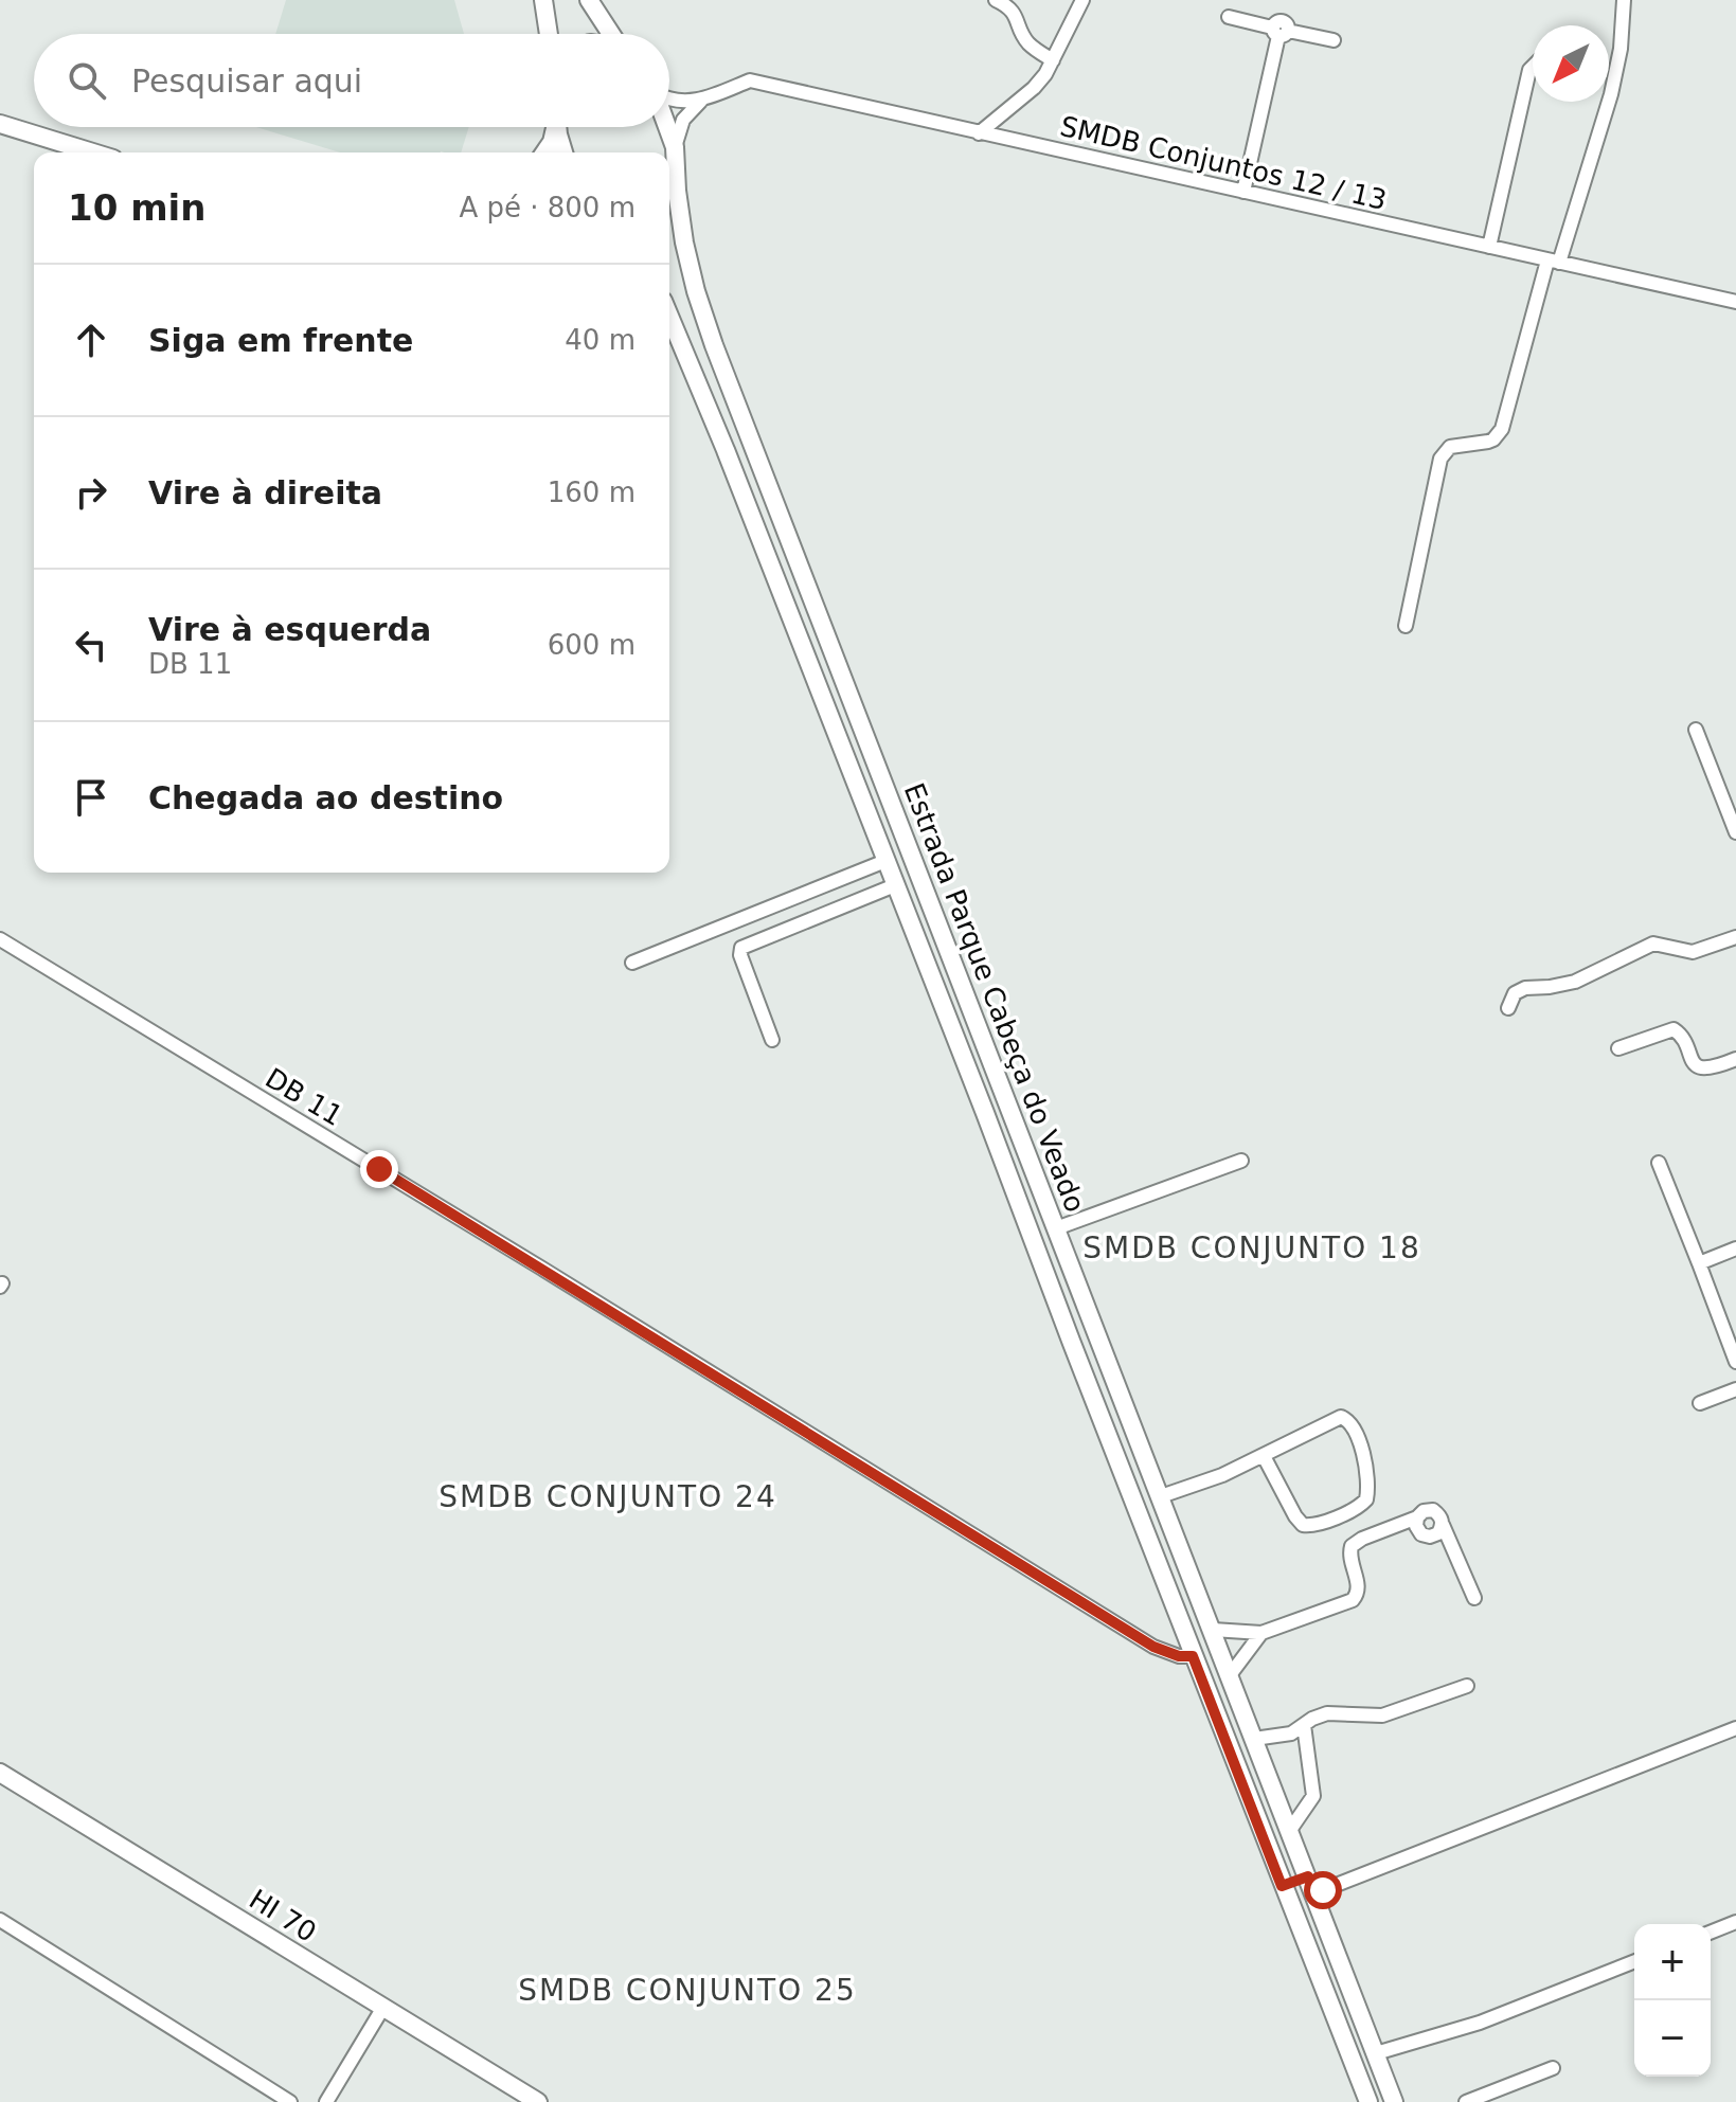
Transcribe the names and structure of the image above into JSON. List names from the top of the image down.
{
  "streets": {
    "main road": ["Estrada Parque Cabeça do Veado", "HI 70"],
    "street": ["SMDB Conjuntos 12 / 13", "DB 11"]
  },
  "crossings": [
    ["Estrada Parque Cabeça do Veado", "DB 11"]
  ],
  "districts": ["SMDB CONJUNTO 18", "SMDB CONJUNTO 24", "SMDB CONJUNTO 25"],
  "north": "bottom left",
  "page": {
    "search": "Pesquisar aqui",
    "heading": ["10 min", "A pé · 800 m"],
    "list": [
      ["Siga em frente", "40 m"],
      ["Vire à direita", "160 m"],
      ["Vire à esquerda", "DB 11", "600 m"],
      "Chegada ao destino"
    ],
    "map_buttons": ["+", "−"]
  }
}
